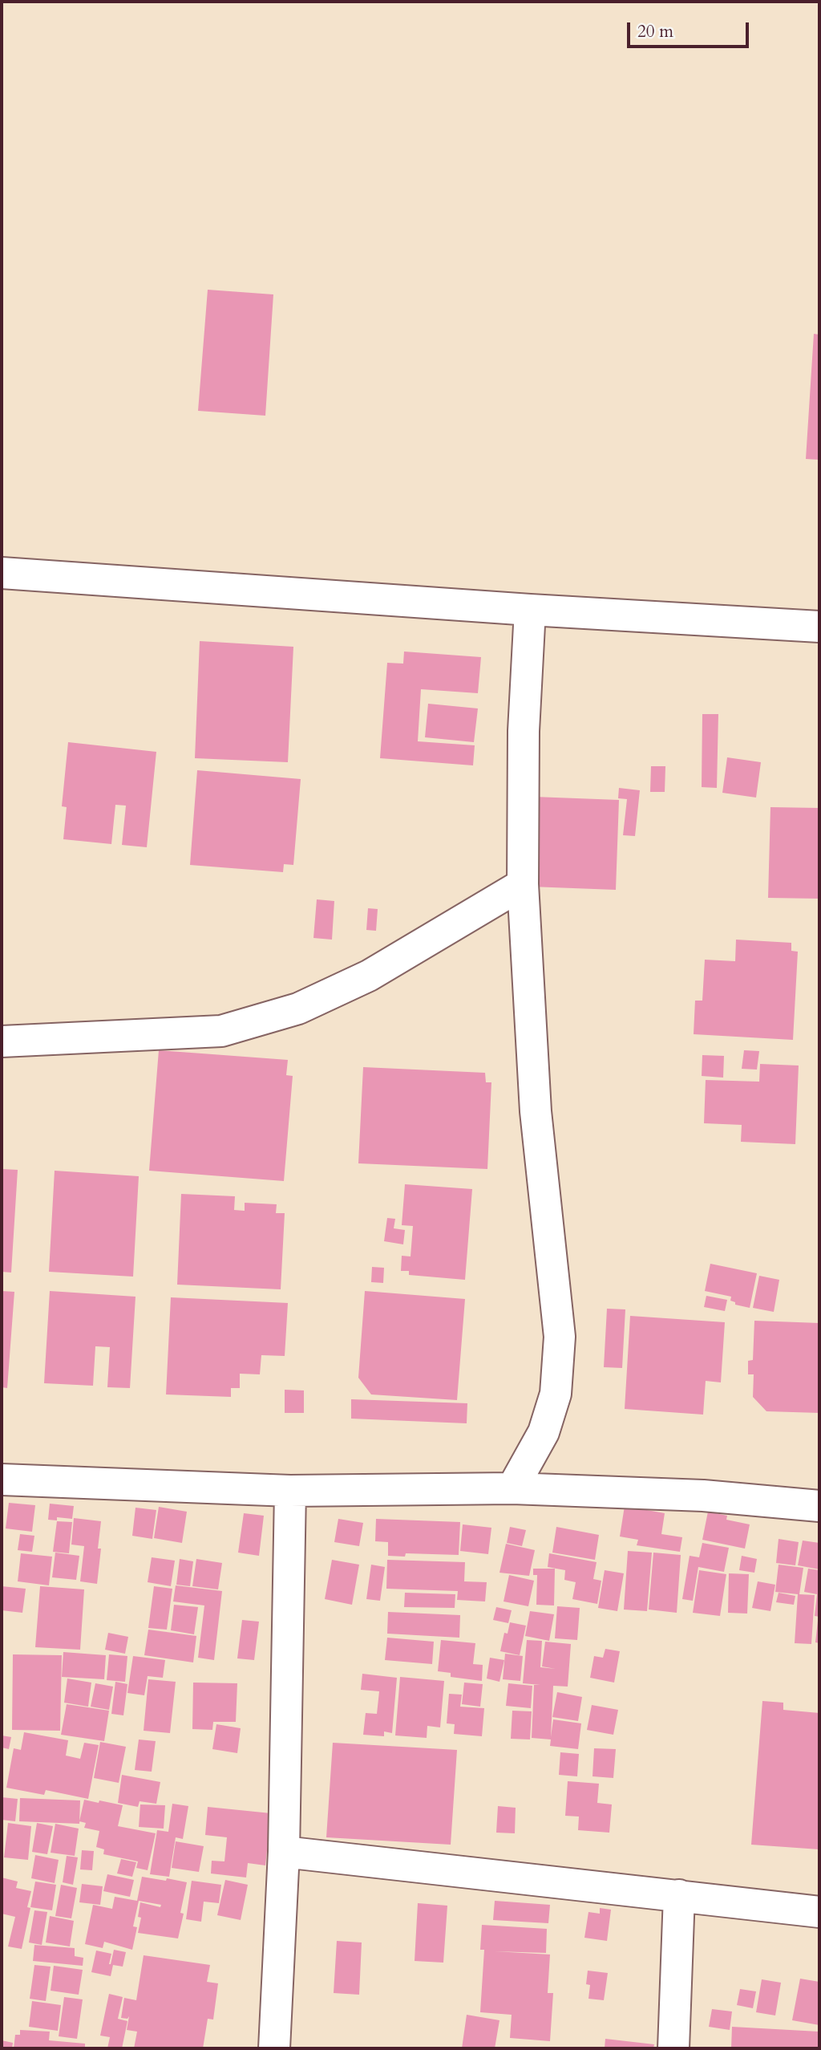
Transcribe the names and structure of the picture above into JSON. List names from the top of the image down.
{
  "scale_bar": "20 m"
}
